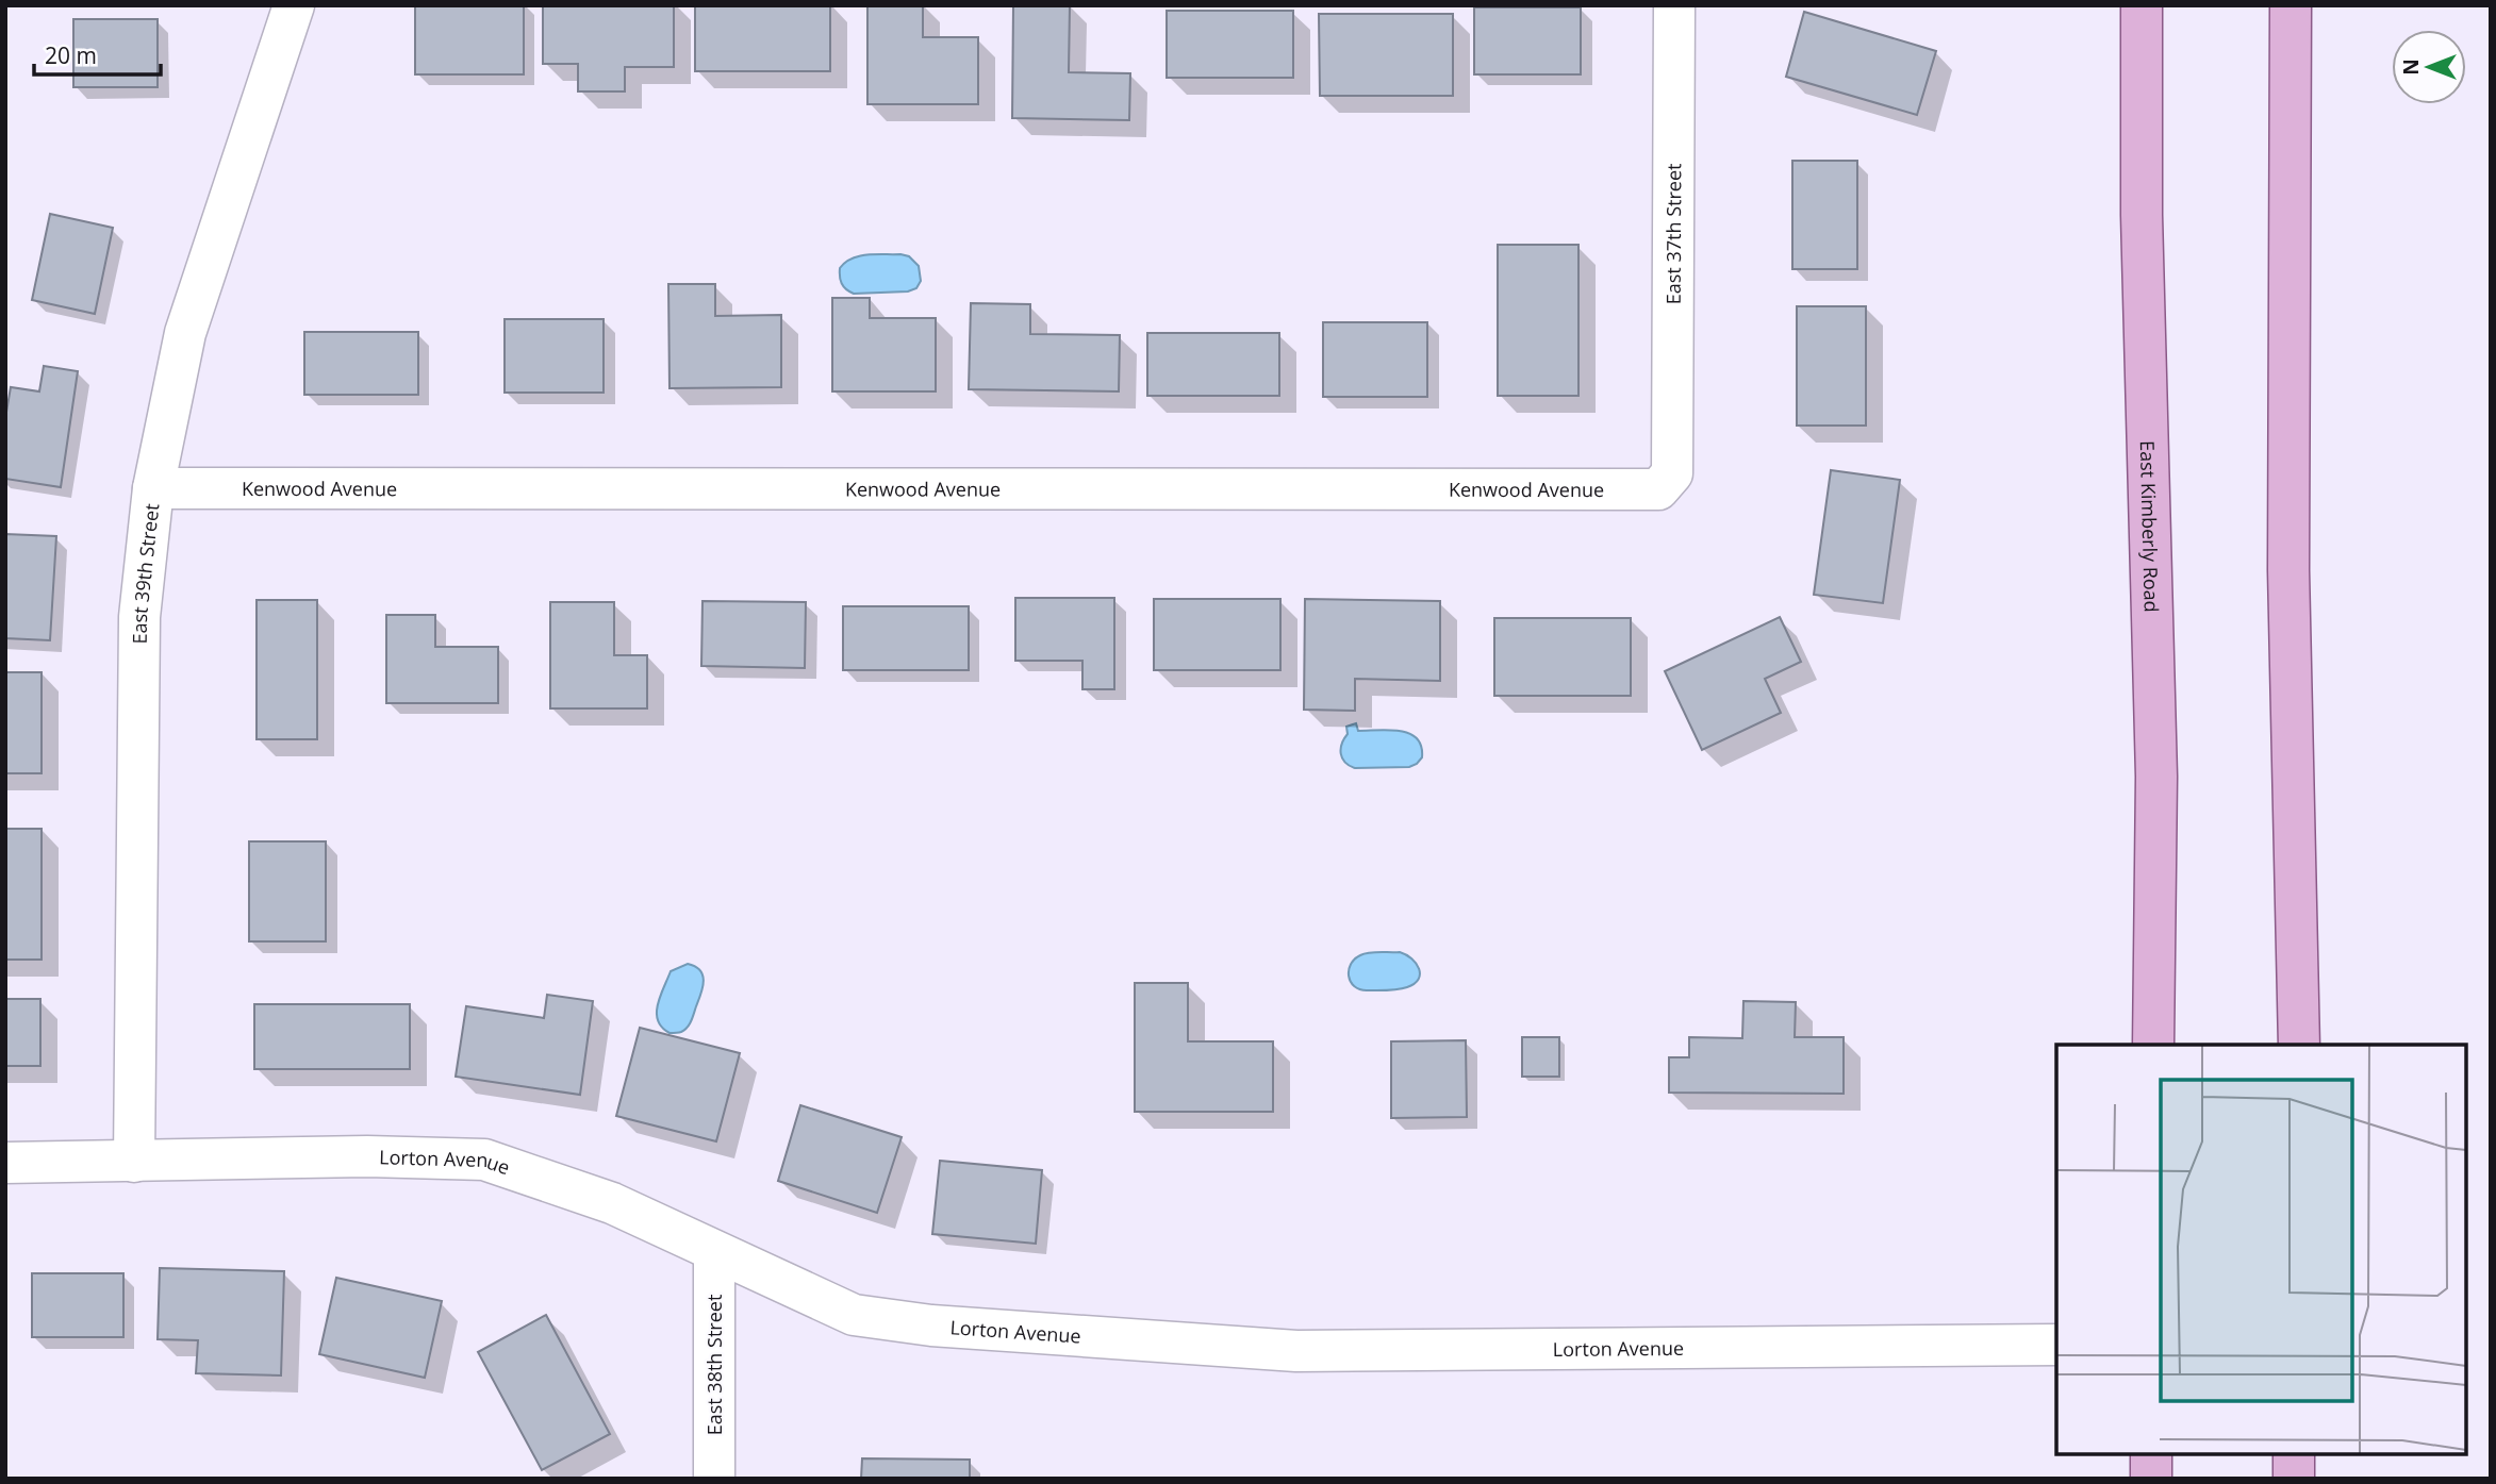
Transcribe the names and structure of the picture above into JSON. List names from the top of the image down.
{
  "streets": {
    "main road": ["East Kimberly Road"],
    "street": [
      "East 37th Street",
      "Kenwood Avenue",
      "East 39th Street",
      "Lorton Avenue",
      "East 38th Street"
    ]
  },
  "crossings": [
    ["East 37th Street", "Kenwood Avenue"],
    ["Kenwood Avenue", "East 39th Street"],
    ["East 39th Street", "Lorton Avenue"],
    ["Lorton Avenue", "East 38th Street"]
  ],
  "scale_bar": "20 m",
  "north": "left"
}
